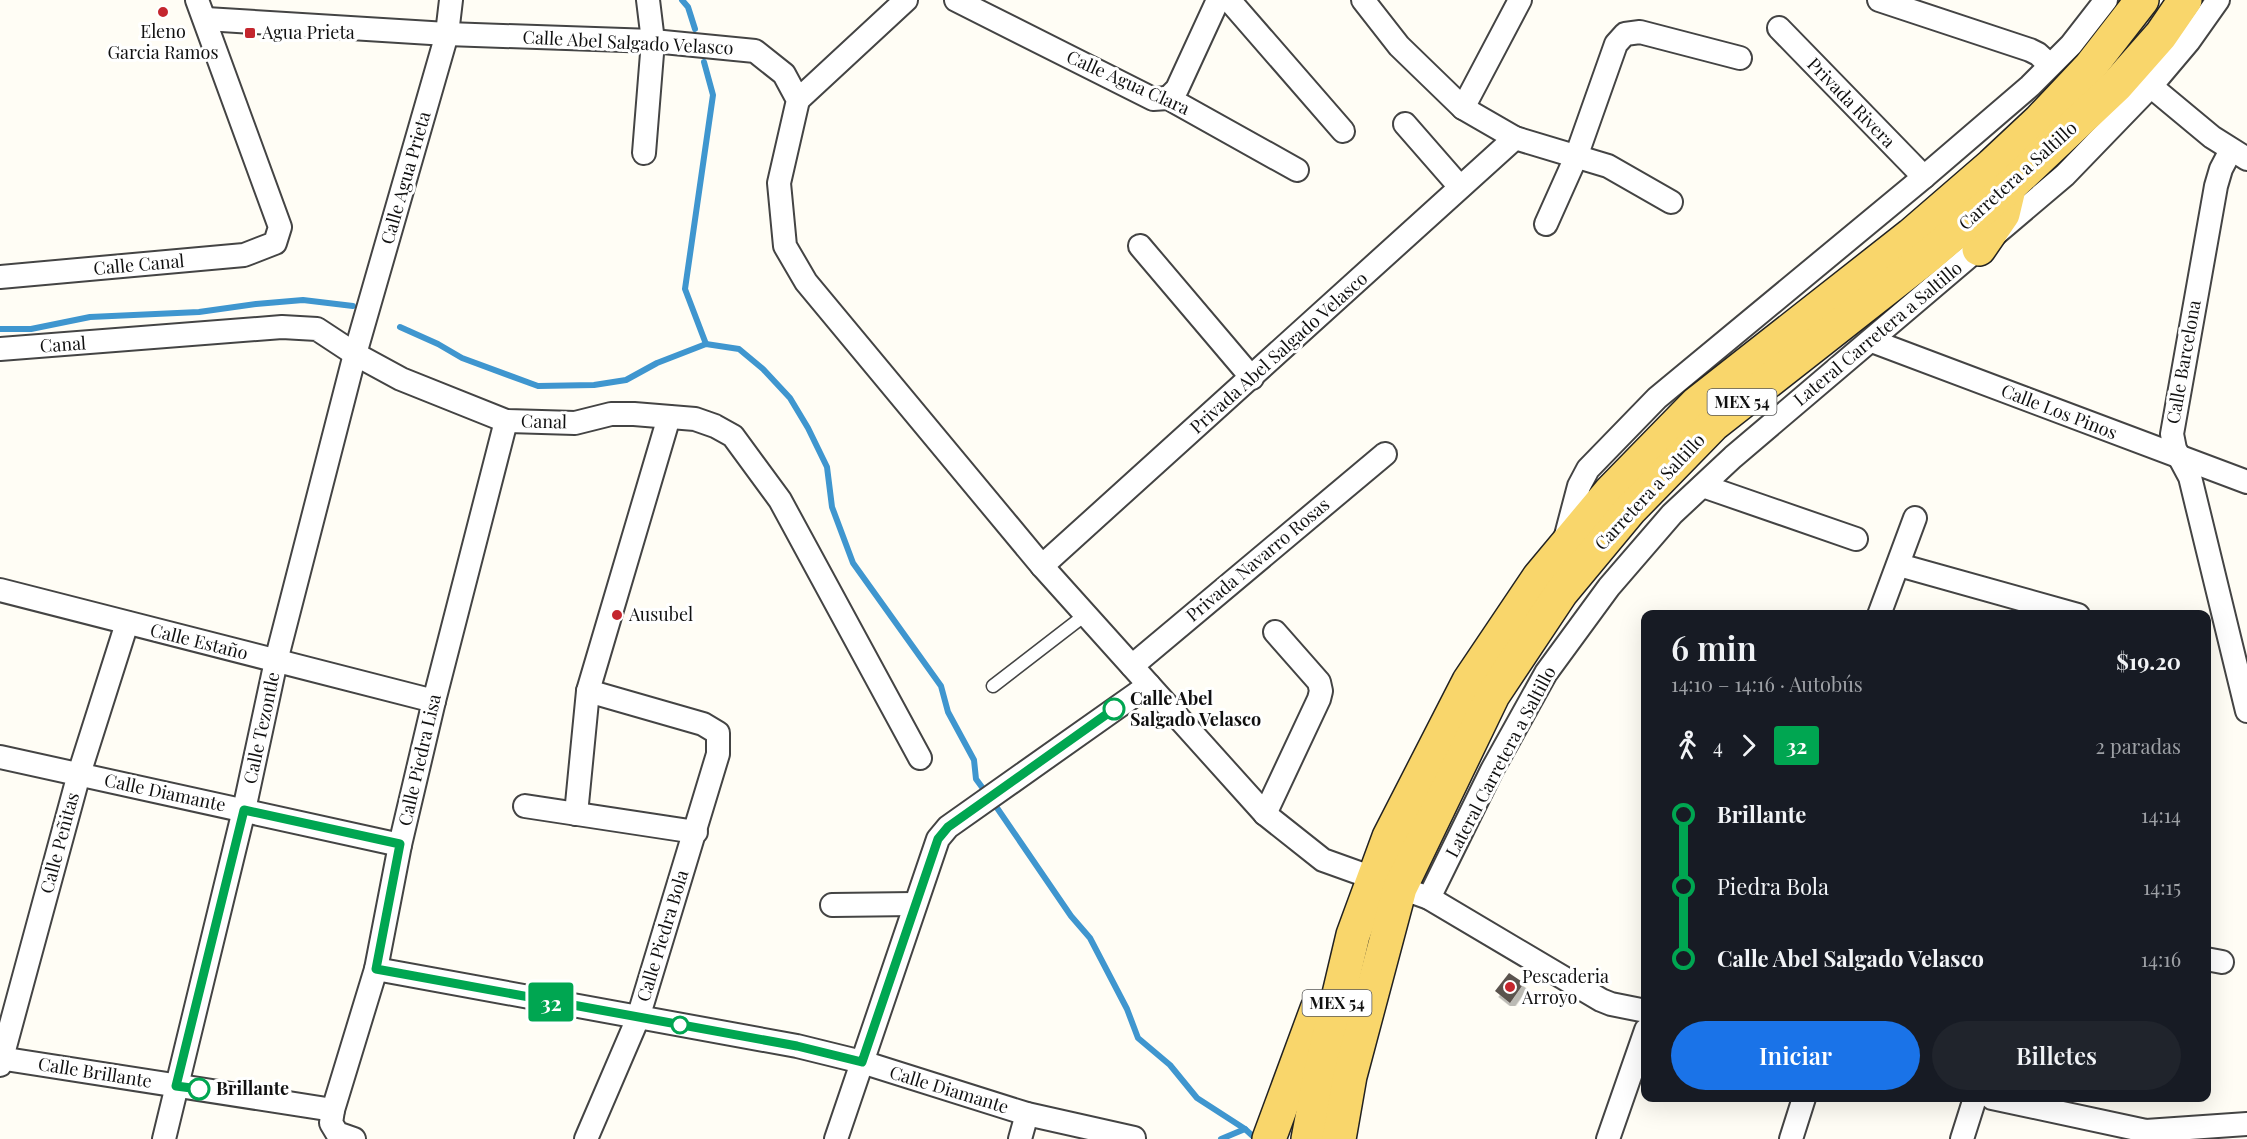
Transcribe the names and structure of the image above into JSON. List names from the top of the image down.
{
  "streets": {
    "main road": ["Carretera a Saltillo", "MEX 54"],
    "street": [
      "Calle Abel Salgado Velasco",
      "Calle Agua Clara",
      "Privada Rivera",
      "Calle Agua Prieta",
      "Calle Canal",
      "Lateral Carretera a Saltillo",
      "Canal",
      "Privada Abel Salgado Velasco",
      "Calle Barcelona",
      "Calle Los Pinos",
      "Privada Navarro Rosas",
      "Calle Estaño",
      "Calle Tezontle",
      "Calle Piedra Lisa",
      "Calle Diamante",
      "Calle Peñitas",
      "Calle Piedra Bola",
      "Calle Brillante"
    ]
  },
  "crossings": [
    ["Calle Abel Salgado Velasco", "Calle Agua Prieta"],
    ["Calle Abel Salgado Velasco", "Calle Canal"],
    ["Carretera a Saltillo", "Lateral Carretera a Saltillo"],
    ["Calle Agua Prieta", "Canal"],
    ["Calle Agua Prieta", "Calle Tezontle"],
    ["Lateral Carretera a Saltillo", "Calle Los Pinos"],
    ["Canal", "Calle Tezontle"],
    ["Canal", "Calle Piedra Lisa"],
    ["Calle Barcelona", "Calle Los Pinos"],
    ["Calle Estaño", "Calle Tezontle"],
    ["Calle Estaño", "Calle Piedra Lisa"],
    ["Calle Estaño", "Calle Peñitas"],
    ["Calle Tezontle", "Calle Diamante"],
    ["Calle Tezontle", "Calle Brillante"],
    ["Calle Piedra Lisa", "Calle Diamante"],
    ["Calle Piedra Lisa", "Calle Brillante"],
    ["Calle Diamante", "Calle Peñitas"],
    ["Calle Diamante", "Calle Piedra Bola"],
    ["Calle Peñitas", "Calle Brillante"]
  ],
  "places": {
    "other": [
      "Eleno Garcia Ramos",
      "Ausubel",
      "Calle Abel Salgado Velasco",
      "Pescaderia Arroyo",
      "Brillante"
    ],
    "transit": ["Agua Prieta"]
  },
  "lines": ["bus line 32"],
  "page": {
    "on_map": "32",
    "heading": ["6 min", "14:10 – 14:16 · Autobús", "$19.20"],
    "legs": ["4", "32", "2 paradas"],
    "list": [
      {
        "name": "Brillante",
        "value": "14:14"
      },
      {
        "name": "Piedra Bola",
        "value": "14:15"
      },
      {
        "name": "Calle Abel Salgado Velasco",
        "value": "14:16"
      }
    ],
    "buttons": ["Iniciar", "Billetes"]
  }
}
